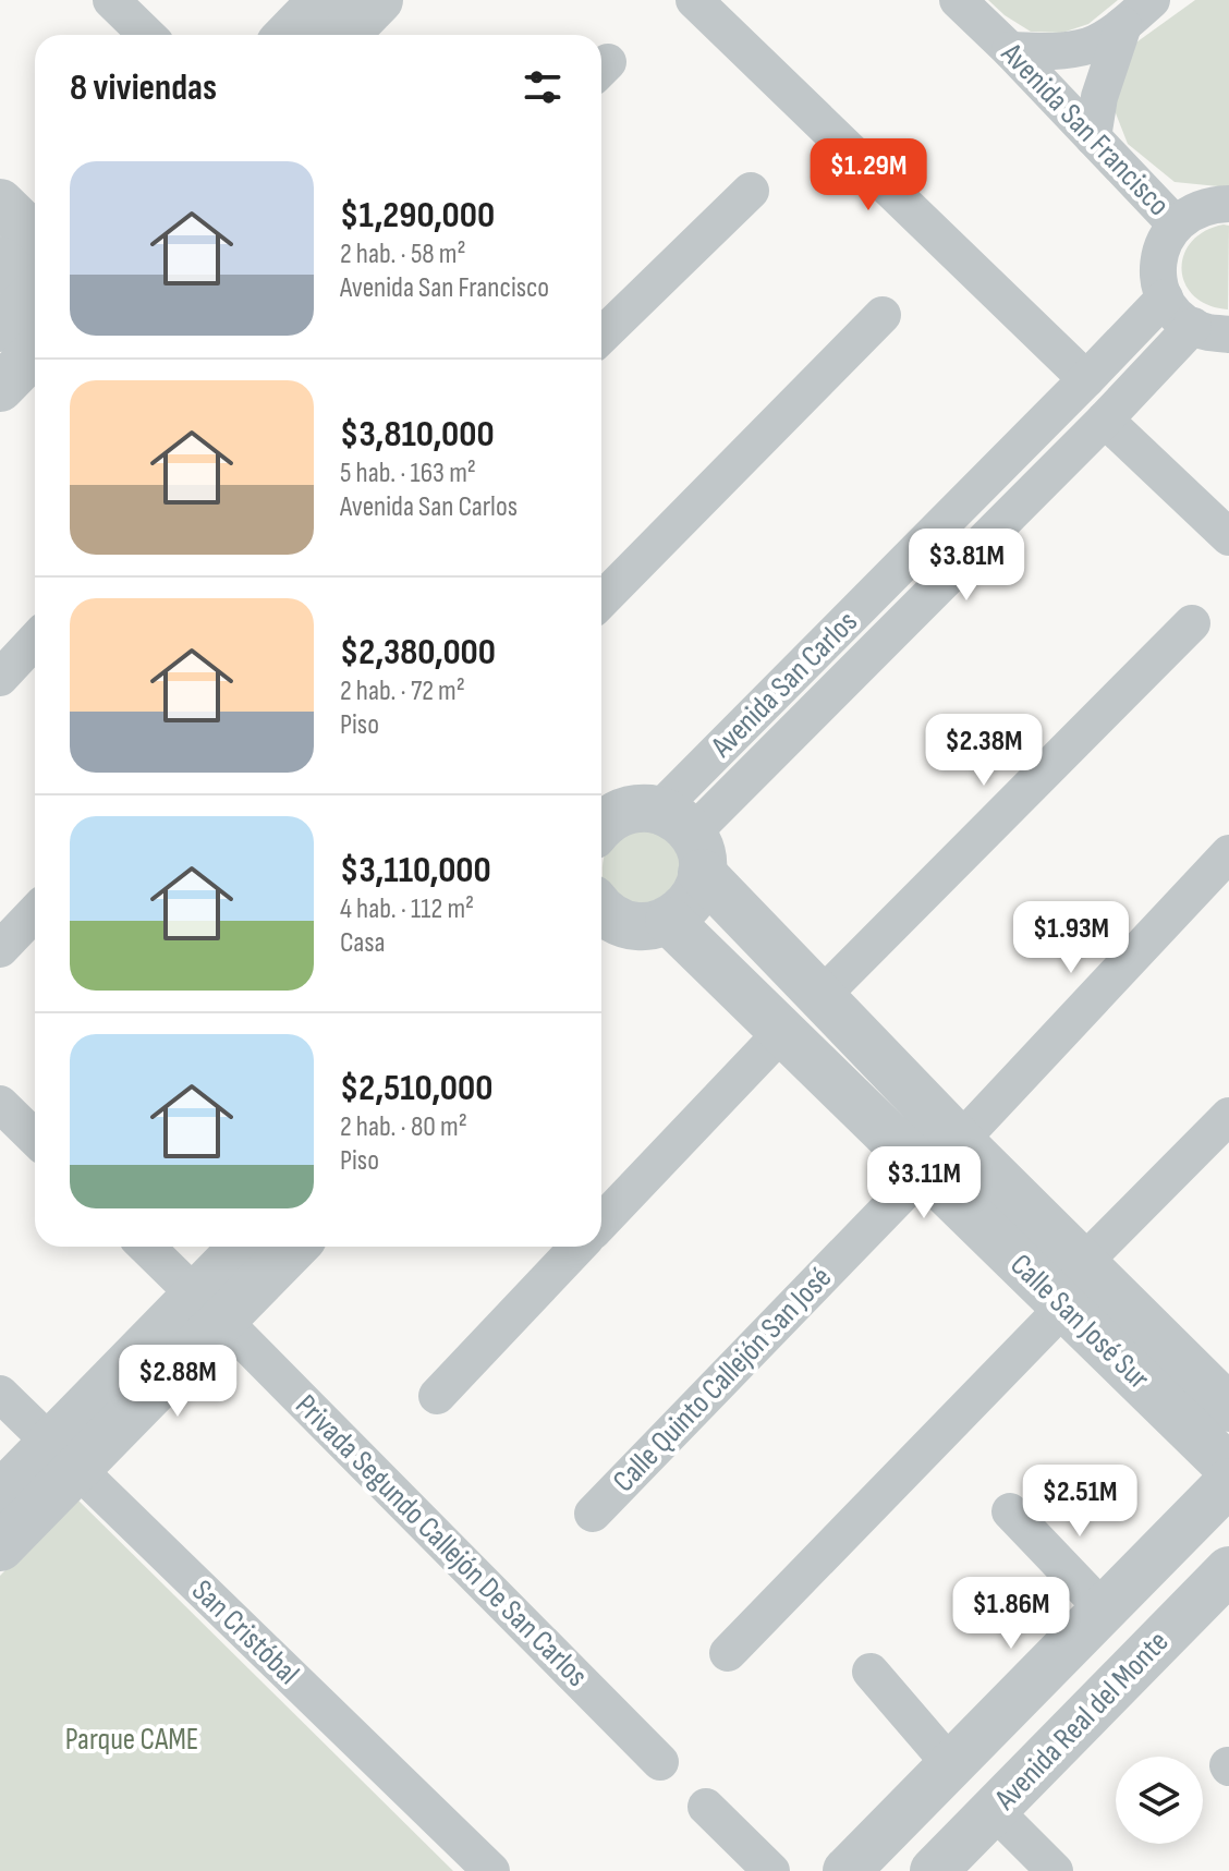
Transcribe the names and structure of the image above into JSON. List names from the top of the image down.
{
  "streets": {
    "street": [
      "Avenida San Francisco",
      "Avenida San Carlos",
      "Calle San José Sur",
      "Calle Quinto Callejón San José",
      "Privada Segundo Callejón De San Carlos",
      "San Cristóbal",
      "Avenida Real del Monte"
    ]
  },
  "crossings": [
    ["Avenida San Carlos", "Calle San José Sur"],
    ["Calle San José Sur", "Calle Quinto Callejón San José"]
  ],
  "parks": ["Parque CAME"],
  "page": {
    "heading": "8 viviendas",
    "price": [
      "$1.29M",
      "$3.81M",
      "$2.38M",
      "$1.93M",
      "$3.11M",
      "$2.88M",
      "$2.51M",
      "$1.86M"
    ],
    "list": [
      {
        "name": "$1,290,000",
        "note": "2 hab. · 58 m² · Avenida San Francisco"
      },
      {
        "name": "$3,810,000",
        "note": "5 hab. · 163 m² · Avenida San Carlos"
      },
      {
        "name": "$2,380,000",
        "note": "2 hab. · 72 m² · Piso"
      },
      {
        "name": "$3,110,000",
        "note": "4 hab. · 112 m² · Casa"
      },
      {
        "name": "$2,510,000",
        "note": "2 hab. · 80 m² · Piso"
      }
    ]
  }
}
